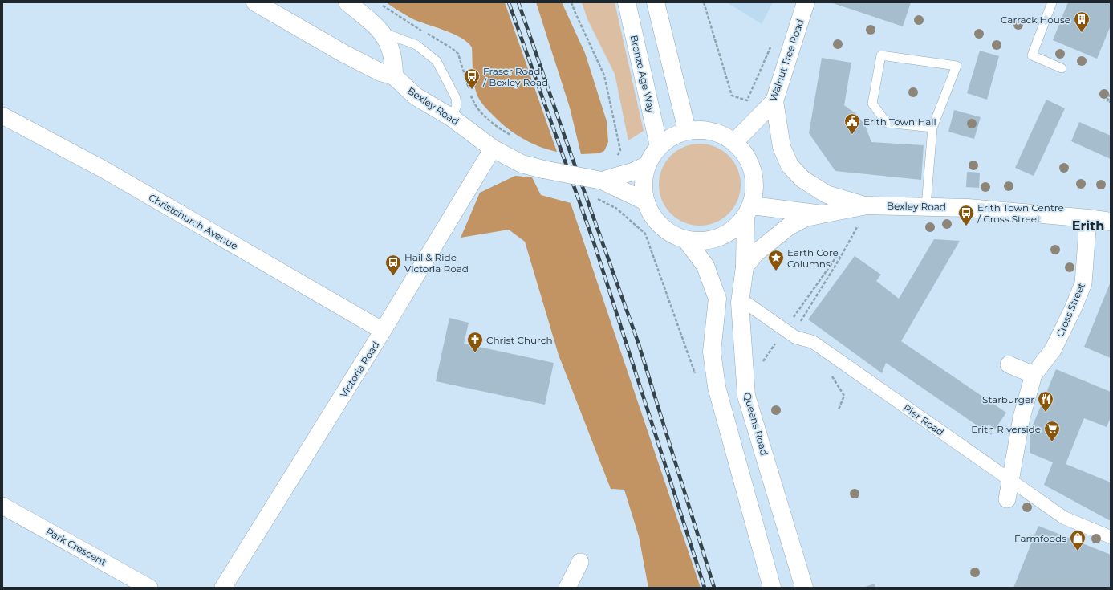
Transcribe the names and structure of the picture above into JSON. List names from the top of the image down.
{
  "streets": {
    "main road": [
      "Walnut Tree Road",
      "Bronze Age Way",
      "Bexley Road",
      "Queens Road"
    ],
    "street": [
      "Christchurch Avenue",
      "Cross Street",
      "Victoria Road",
      "Pier Road",
      "Park Crescent"
    ]
  },
  "crossings": [
    ["Walnut Tree Road", "Bronze Age Way"],
    ["Walnut Tree Road", "Bexley Road"],
    ["Walnut Tree Road", "Queens Road"],
    ["Bronze Age Way", "Bexley Road"],
    ["Bronze Age Way", "Queens Road"],
    ["Bexley Road", "Cross Street"],
    ["Bexley Road", "Victoria Road"],
    ["Bexley Road", "Queens Road"],
    ["Christchurch Avenue", "Victoria Road"],
    ["Cross Street", "Pier Road"],
    ["Pier Road", "Queens Road"]
  ],
  "districts": ["Erith"],
  "places": {
    "building": ["Carrack House"],
    "bus stop": ["Fraser Road / Bexley Road", "Erith Town Centre / Cross Street", "Hail & Ride Victoria Road"],
    "public building": ["Erith Town Hall"],
    "place": ["Earth Core Columns"],
    "church": ["Christ Church"],
    "restaurant": ["Starburger"],
    "supermarket": ["Erith Riverside"],
    "shop": ["Farmfoods"]
  }
}
